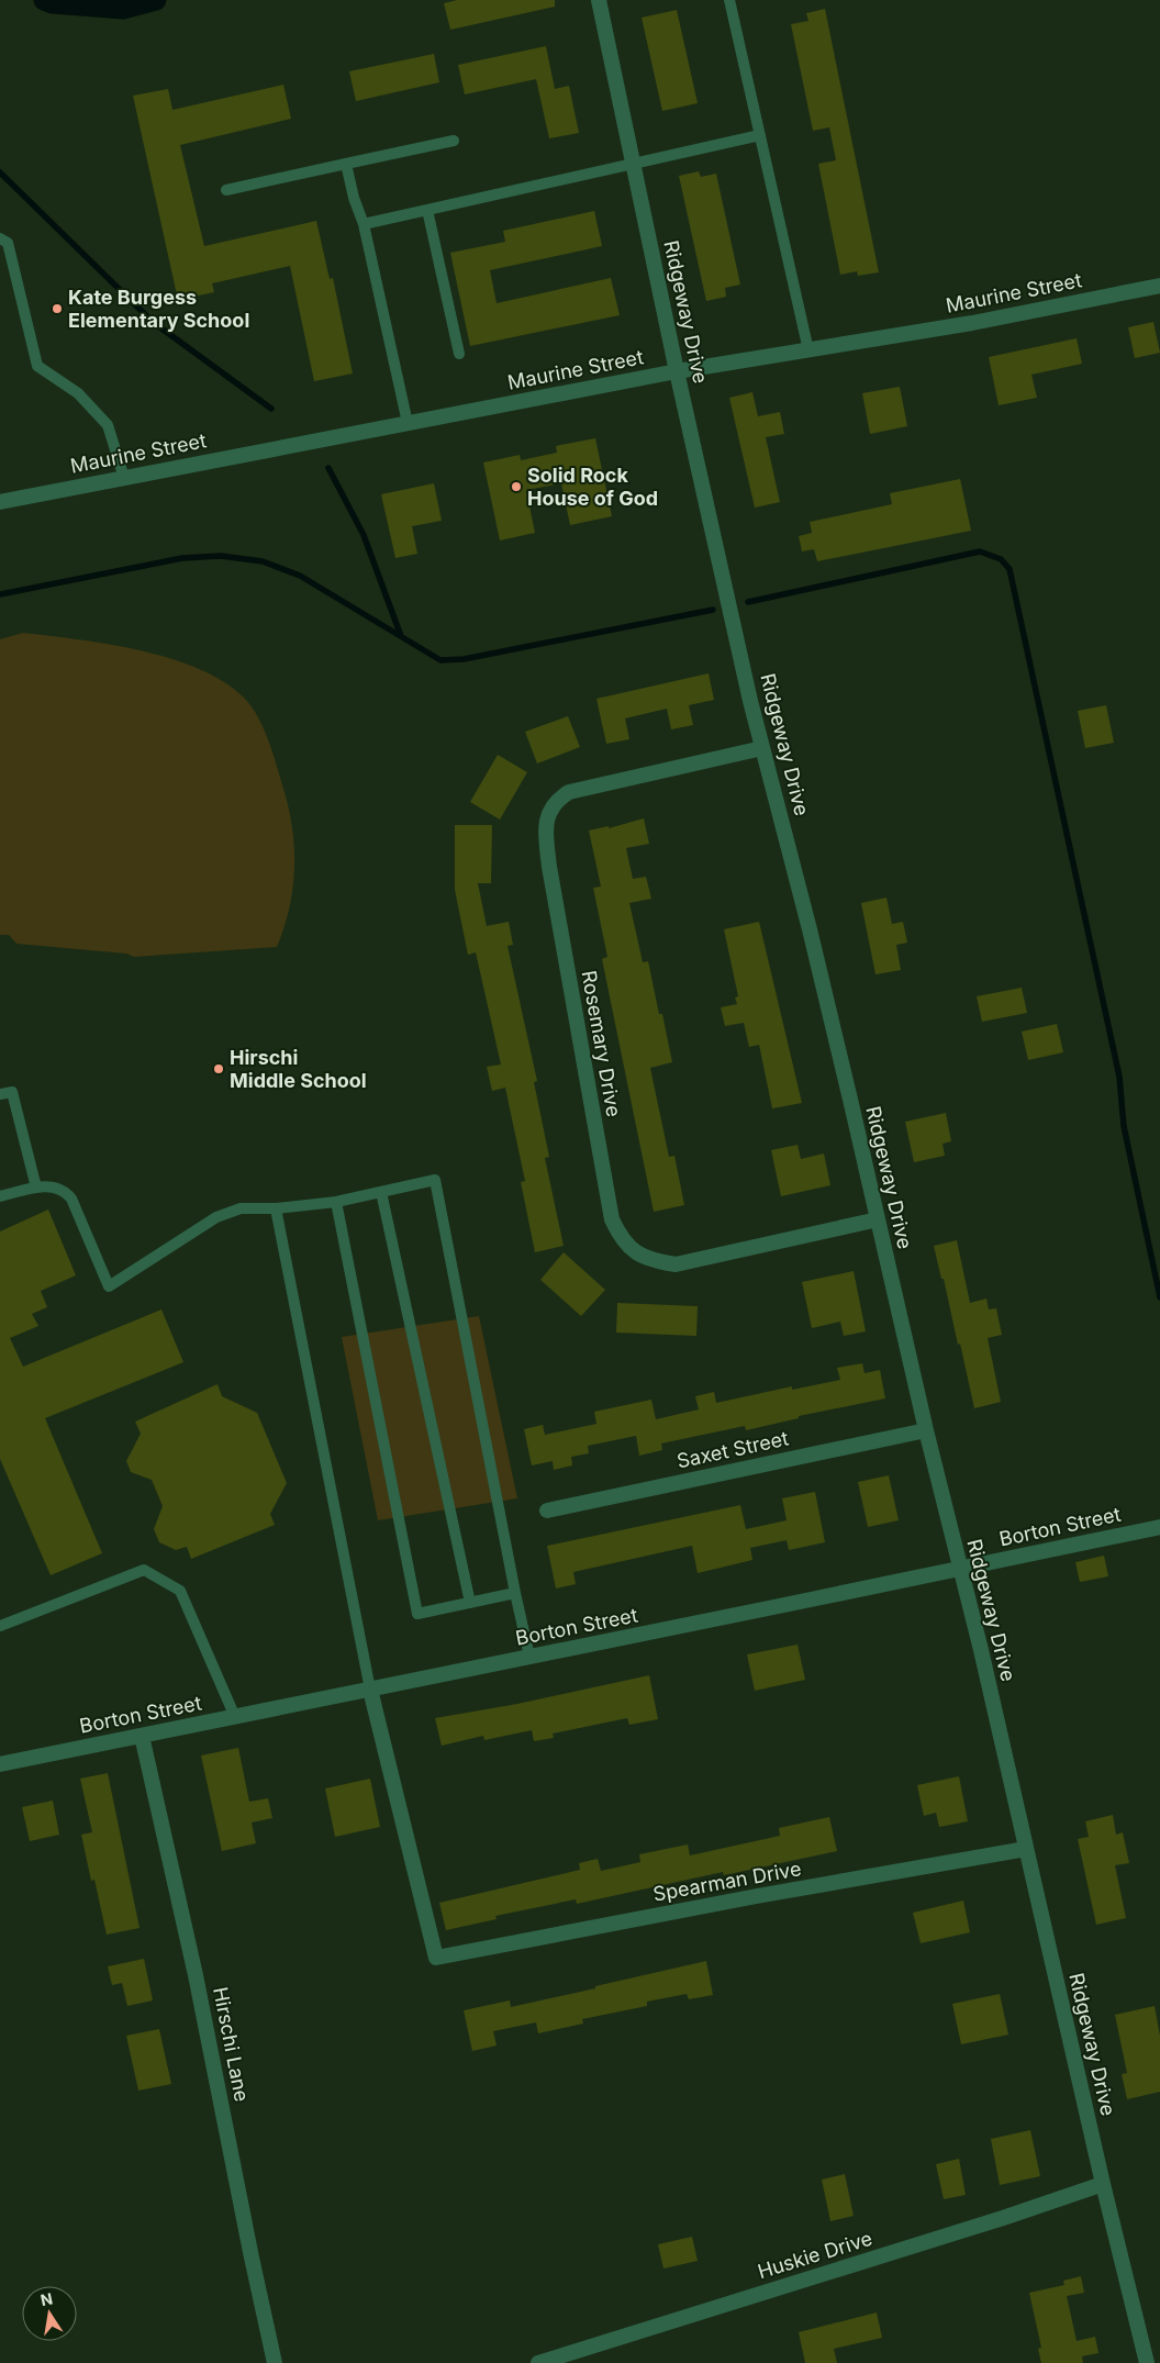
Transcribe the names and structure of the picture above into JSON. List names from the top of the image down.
{
  "streets": {
    "street": [
      "Maurine Street",
      "Ridgeway Drive",
      "Rosemary Drive",
      "Saxet Street",
      "Borton Street",
      "Spearman Drive",
      "Hirschi Lane",
      "Huskie Drive"
    ]
  },
  "crossings": [
    ["Maurine Street", "Ridgeway Drive"],
    ["Ridgeway Drive", "Rosemary Drive"],
    ["Ridgeway Drive", "Saxet Street"],
    ["Ridgeway Drive", "Borton Street"],
    ["Ridgeway Drive", "Spearman Drive"],
    ["Ridgeway Drive", "Huskie Drive"],
    ["Borton Street", "Spearman Drive"],
    ["Borton Street", "Hirschi Lane"]
  ],
  "places": ["Kate Burgess Elementary School", "Solid Rock House of God", "Hirschi Middle School"],
  "north": "top"
}
